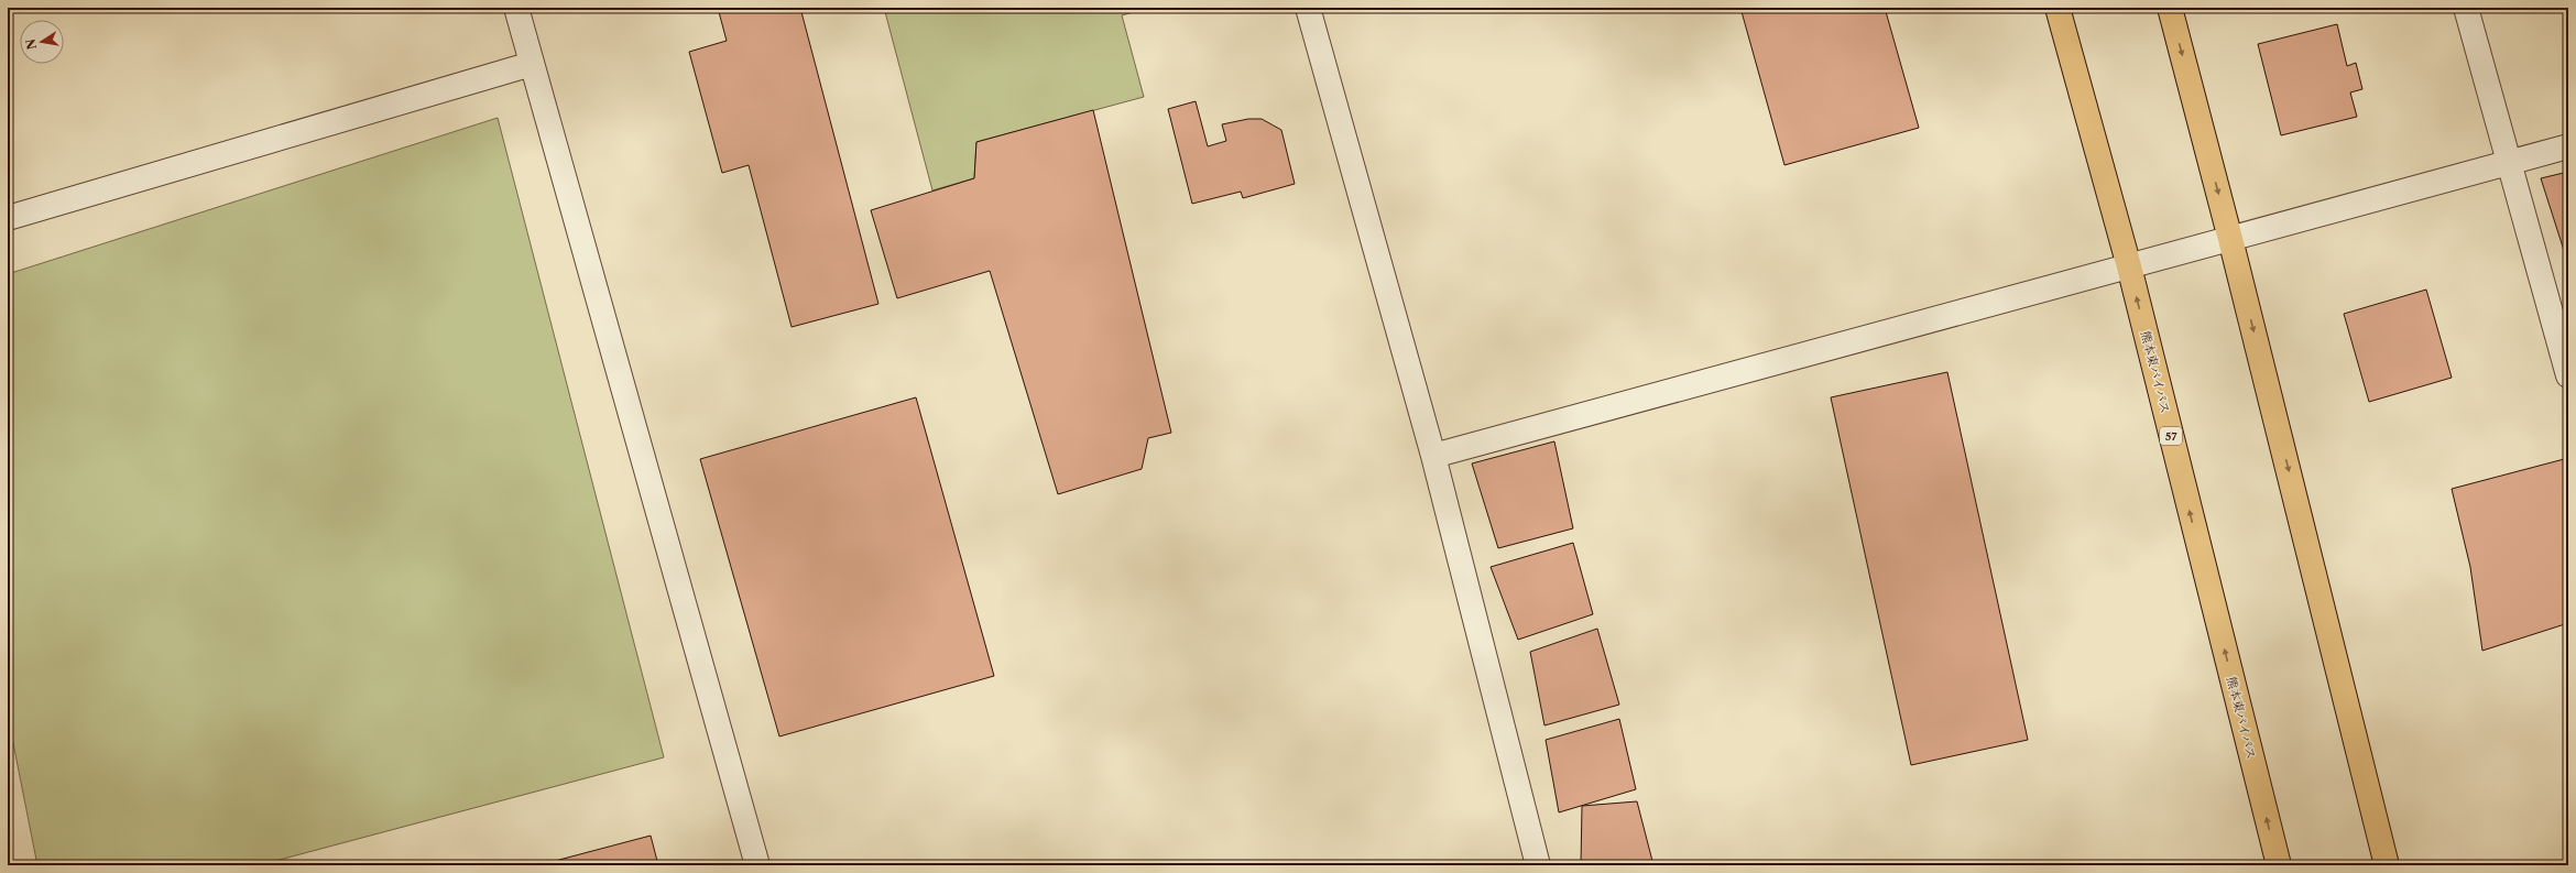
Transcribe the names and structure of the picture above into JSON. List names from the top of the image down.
{
  "streets": {
    "highway": ["熊本東バイパス", "57"]
  },
  "north": "left"
}
